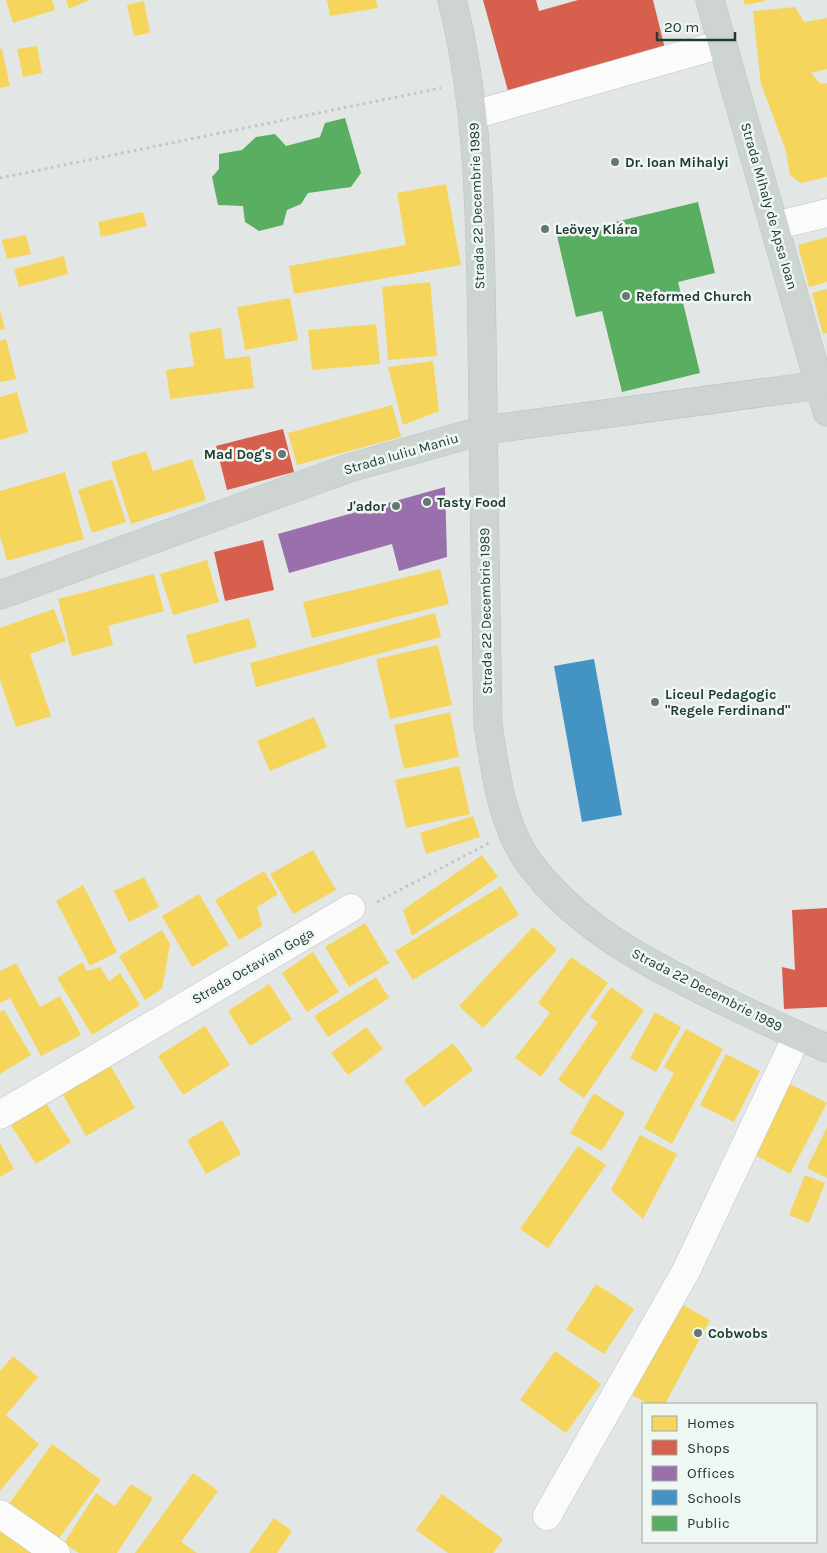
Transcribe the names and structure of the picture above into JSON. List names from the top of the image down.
{
  "streets": {
    "main road": ["Strada 22 Decembrie 1989", "Strada Mihaly de Apsa Ioan", "Strada Iuliu Maniu"],
    "street": ["Strada Octavian Goga"]
  },
  "crossings": [
    ["Strada 22 Decembrie 1989", "Strada Iuliu Maniu"],
    ["Strada Mihaly de Apsa Ioan", "Strada Iuliu Maniu"]
  ],
  "places": [
    "Dr. Ioan Mihalyi",
    "Leövey Klára",
    "Reformed Church",
    "Mad Dog's",
    "Tasty Food",
    "J'ador",
    "Liceul Pedagogic \"Regele Ferdinand\"",
    "Cobwobs"
  ],
  "legend": [
    "Homes",
    "Shops",
    "Offices",
    "Schools",
    "Public"
  ],
  "scale_bar": "20 m"
}
